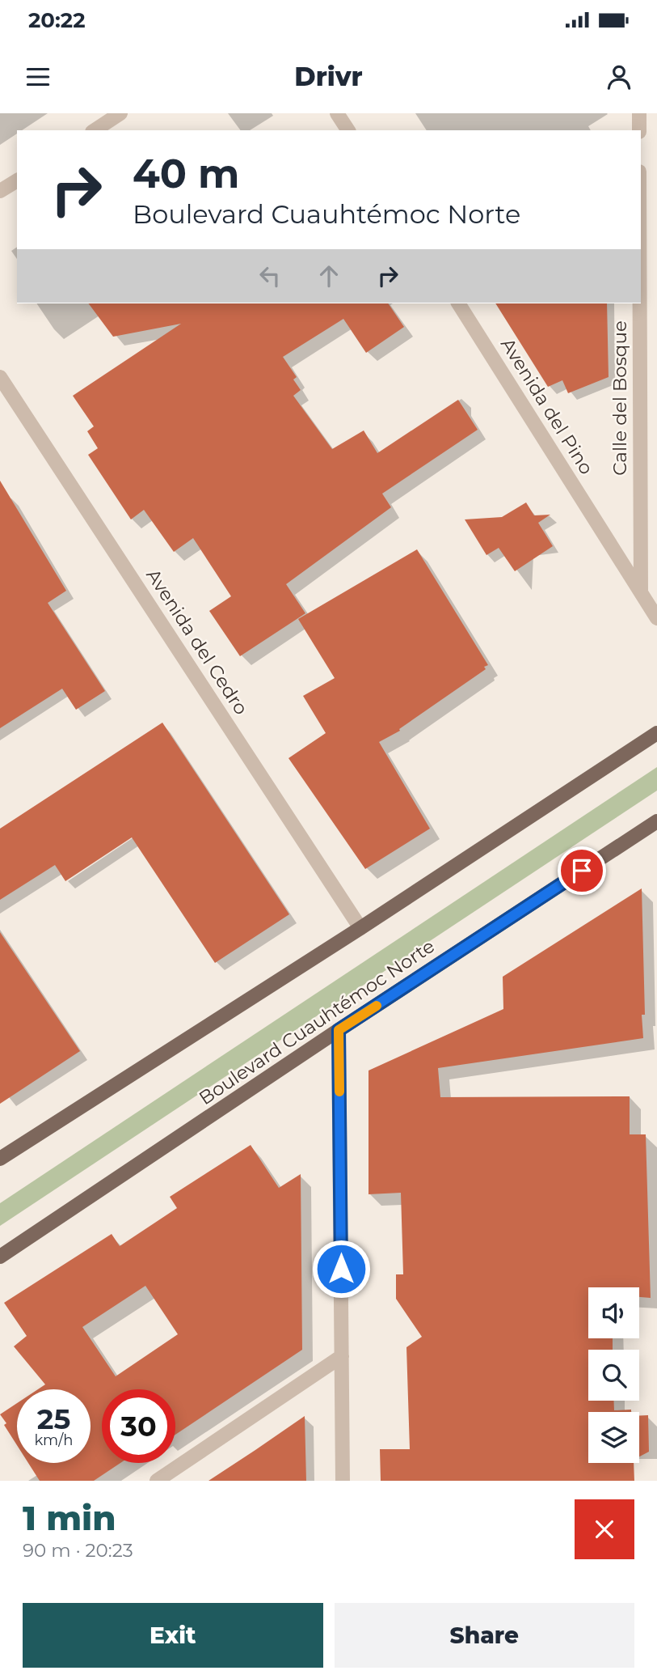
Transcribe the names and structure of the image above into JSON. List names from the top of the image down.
{
  "streets": {
    "main road": ["Boulevard Cuauhtémoc Norte"],
    "street": ["Calle del Bosque", "Avenida del Pino", "Avenida del Cedro"]
  },
  "crossings": [
    ["Calle del Bosque", "Avenida del Pino"]
  ],
  "page": {
    "status": "20:22",
    "header": "Drivr",
    "turn": ["40 m", "Boulevard Cuauhtémoc Norte"],
    "speed": "25 km/h",
    "limit": "30",
    "heading": ["1 min", "90 m · 20:23"],
    "buttons": ["Exit", "Share"]
  }
}
